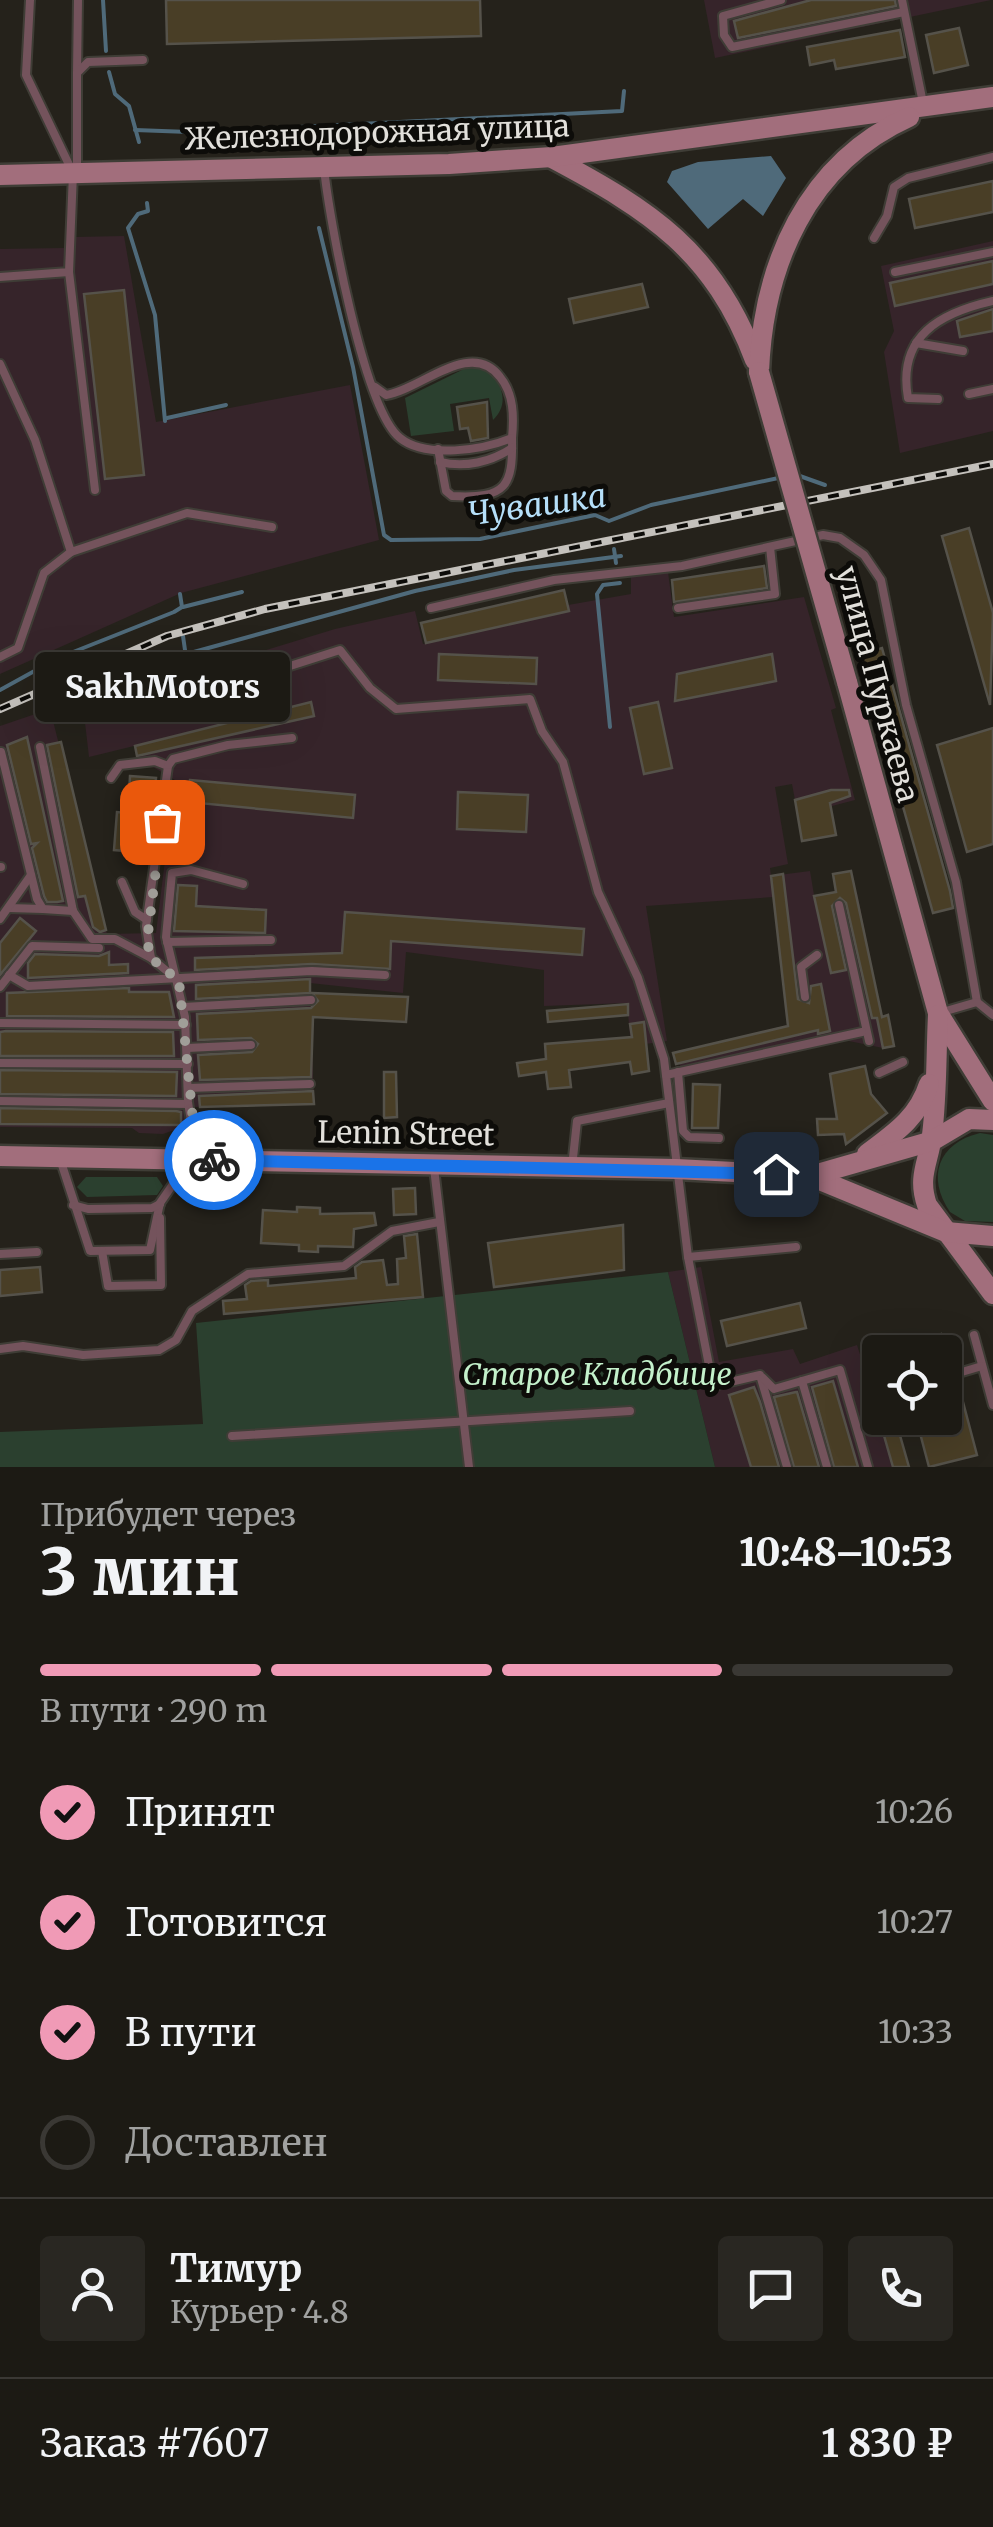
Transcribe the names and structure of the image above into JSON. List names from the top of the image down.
{
  "streets": {
    "main road": ["Железнодорожная улица", "улица Пуркаева", "Lenin Street"]
  },
  "water": ["Чувашка"],
  "parks": ["Старое Кладбище"],
  "places": ["SakhMotors"],
  "page": {
    "bubble": "SakhMotors",
    "heading": ["3 мин", "Прибудет через", "10:48–10:53"],
    "panel": [
      "Тимур",
      "Курьер · 4.8",
      "Заказ #7607",
      "1 830 ₽"
    ],
    "bar": "В пути · 290 m",
    "list": [
      ["Принят", "10:26"],
      ["Готовится", "10:27"],
      ["В пути", "10:33"],
      "Доставлен"
    ]
  }
}
